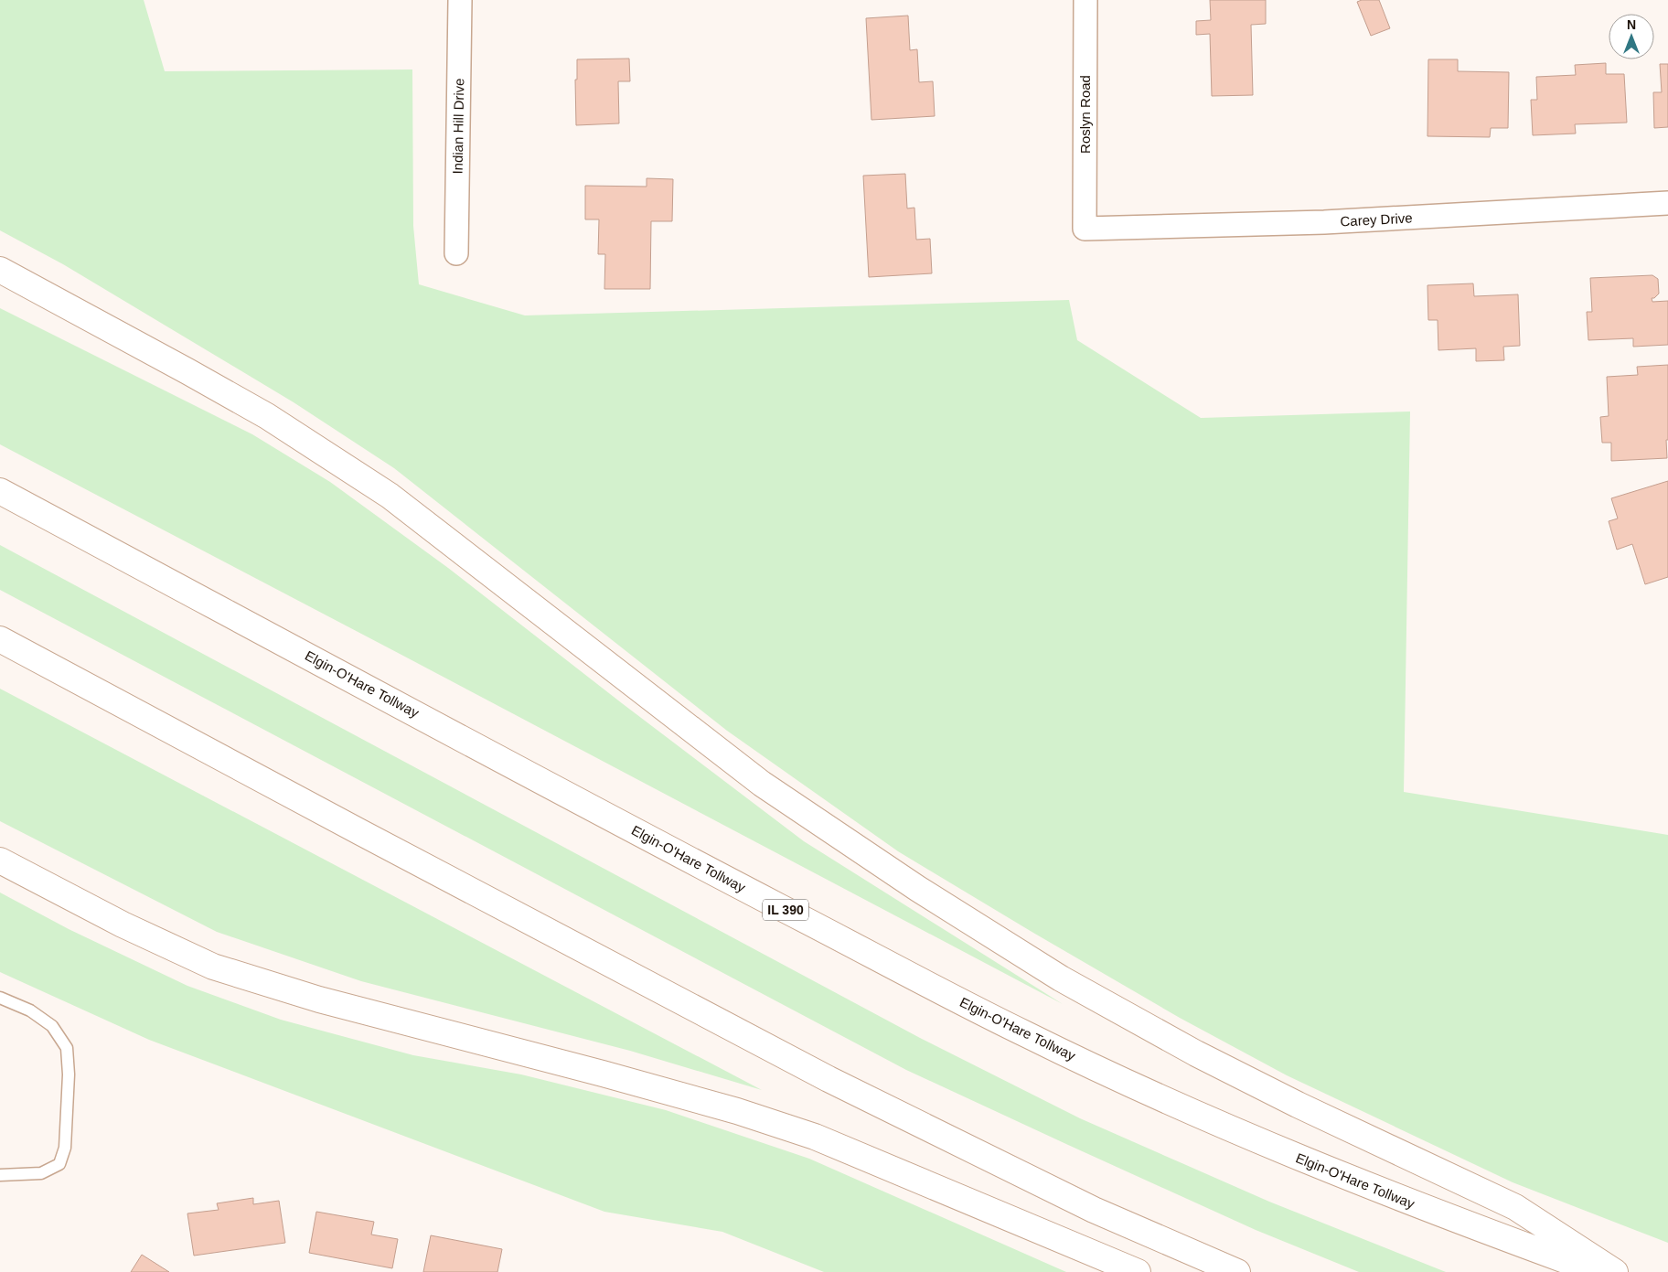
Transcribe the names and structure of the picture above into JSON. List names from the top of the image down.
{
  "streets": {
    "highway": ["Elgin-O'Hare Tollway", "IL 390"],
    "street": ["Roslyn Road", "Indian Hill Drive", "Carey Drive"]
  },
  "crossings": [
    ["Roslyn Road", "Carey Drive"]
  ],
  "north": "top"
}
